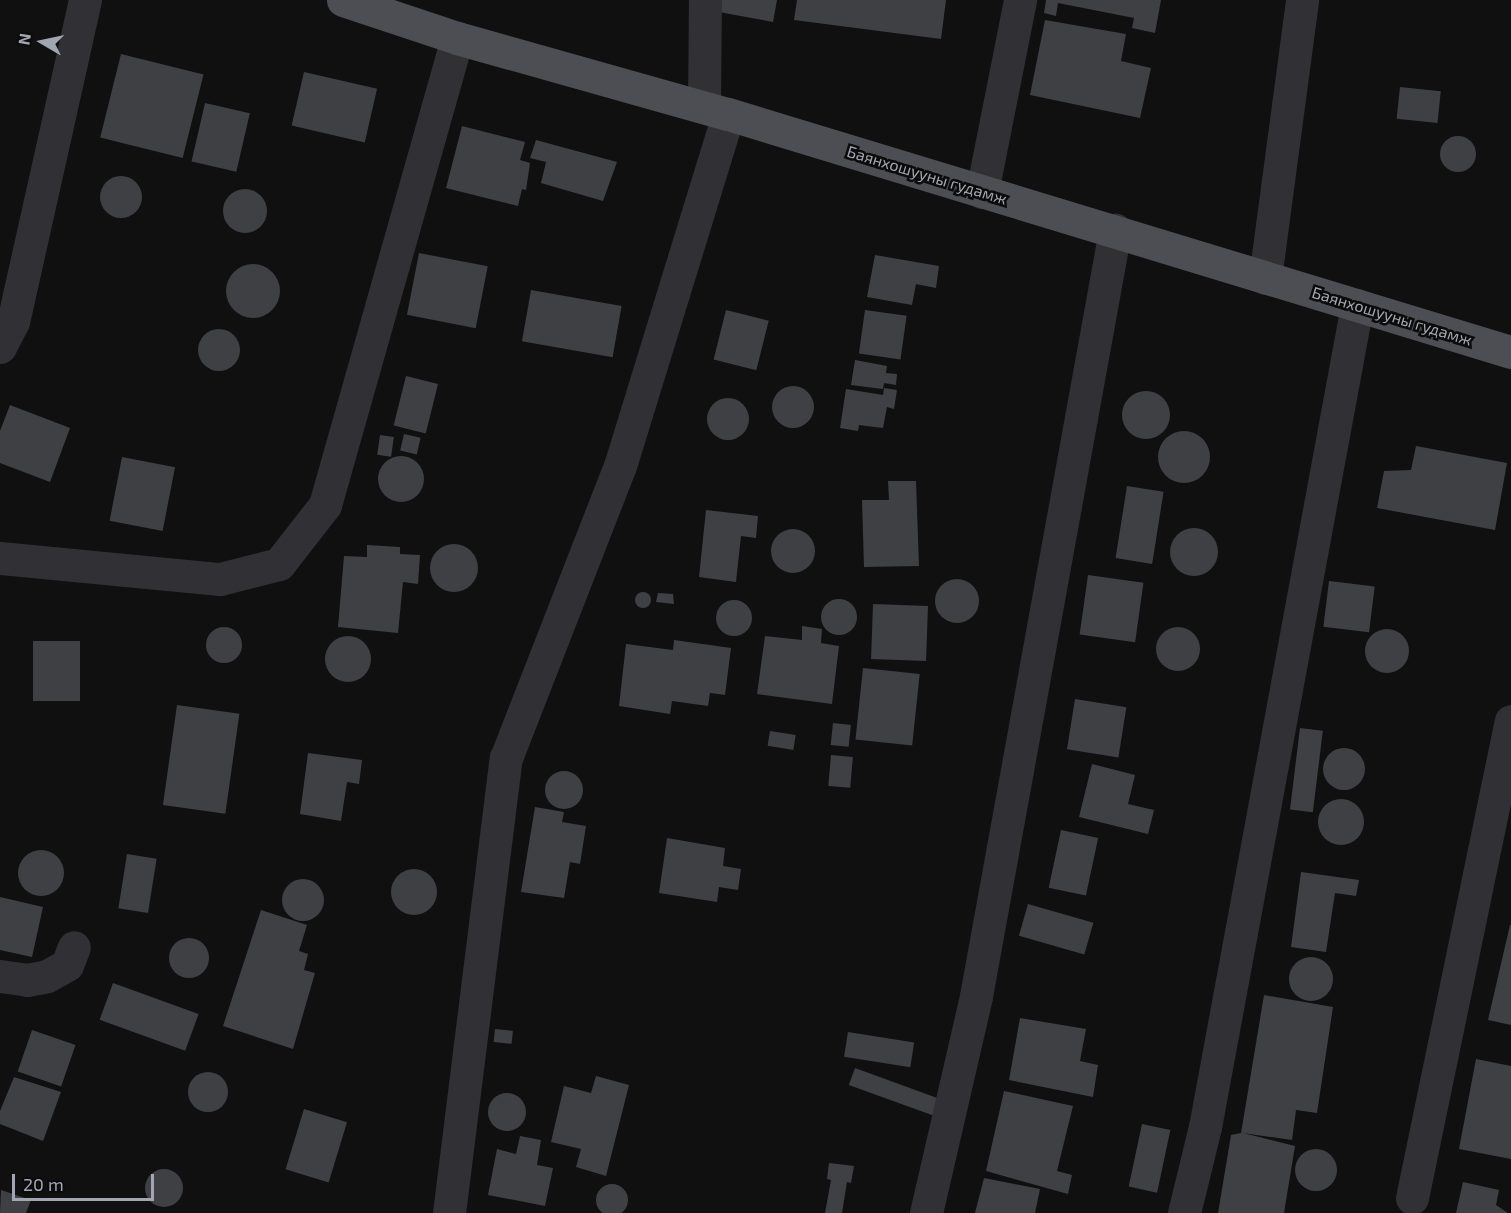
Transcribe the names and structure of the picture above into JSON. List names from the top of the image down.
{
  "streets": {
    "main road": ["Баянхошууны гудамж"]
  },
  "scale_bar": "20 m",
  "north": "left"
}
